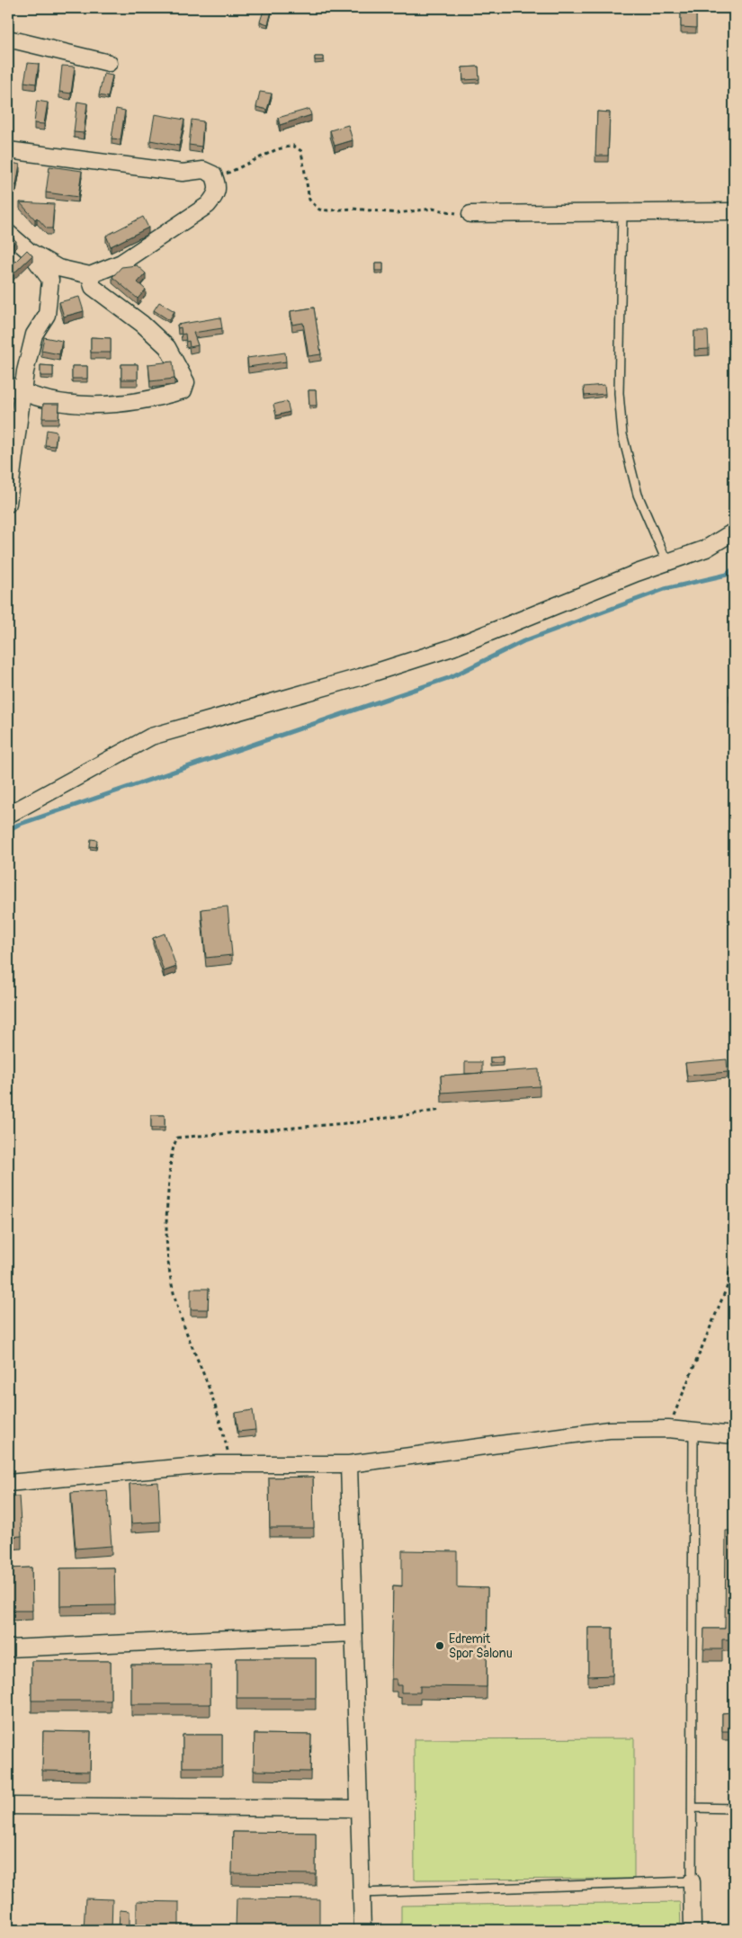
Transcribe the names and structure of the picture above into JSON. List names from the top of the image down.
{
  "places": ["Edremit Spor Salonu"]
}
